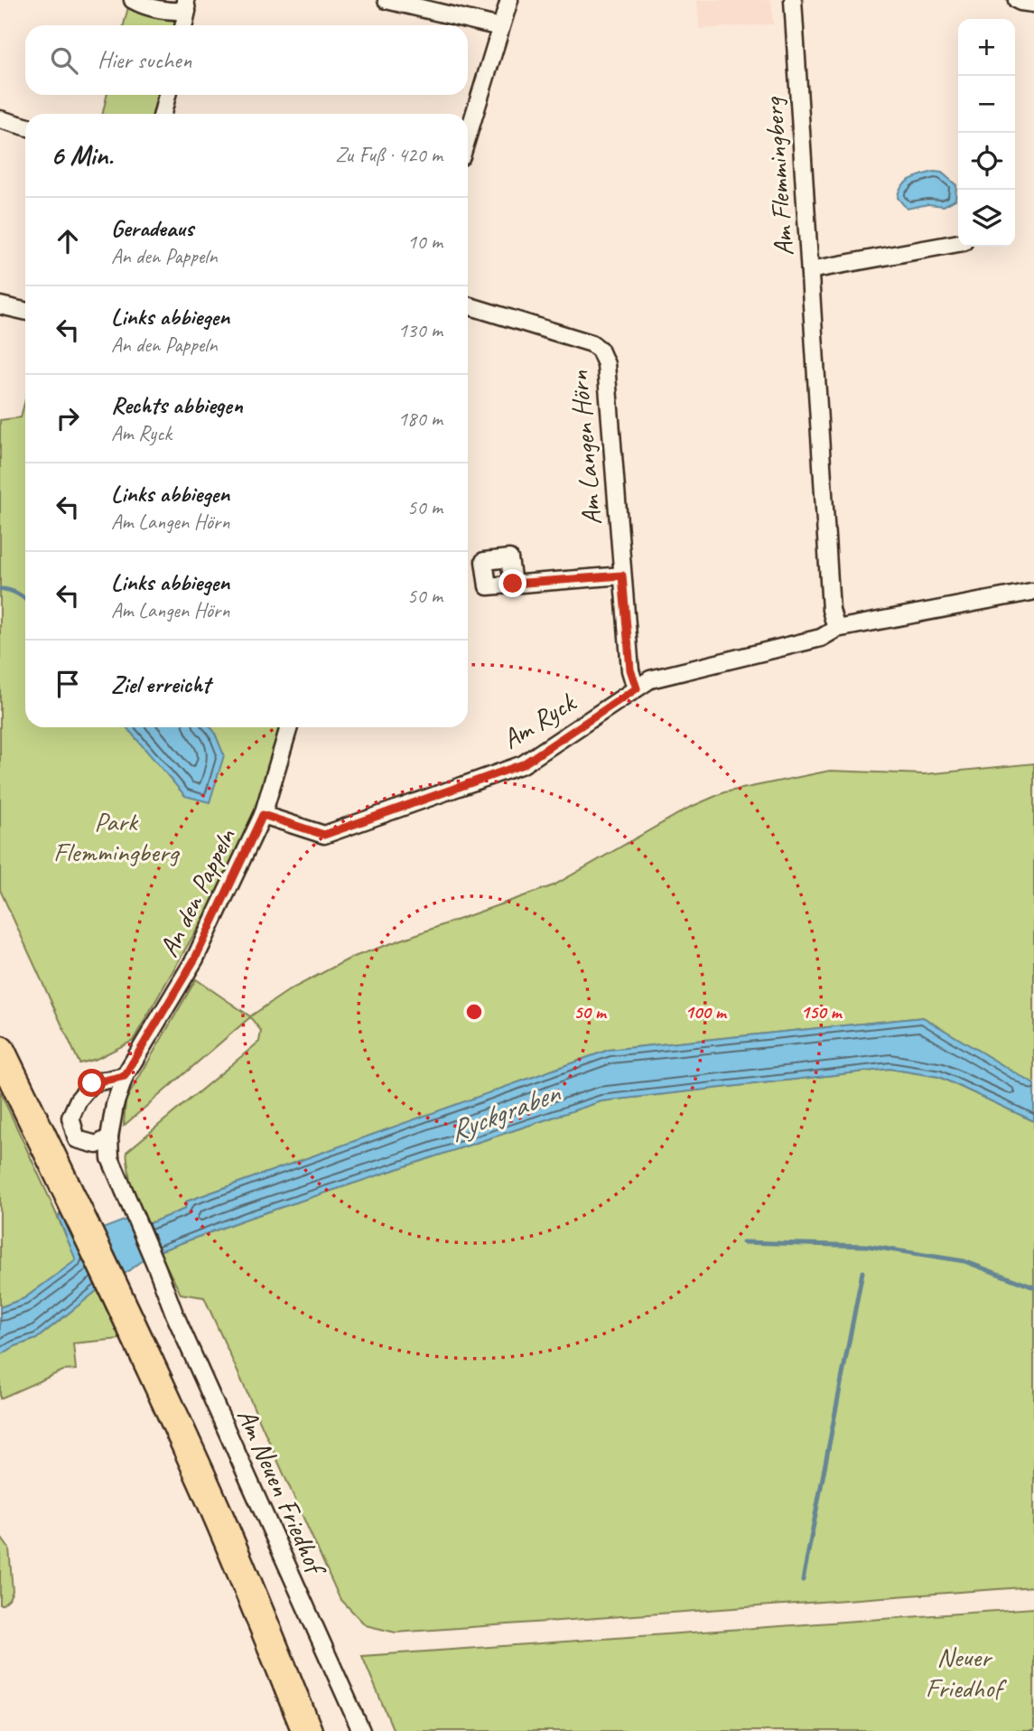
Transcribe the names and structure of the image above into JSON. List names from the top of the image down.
{
  "streets": {
    "street": [
      "Am Flemmingberg",
      "Am Langen Hörn",
      "Am Ryck",
      "An den Pappeln",
      "Am Neuen Friedhof"
    ]
  },
  "crossings": [
    ["Am Langen Hörn", "Am Ryck"],
    ["Am Ryck", "An den Pappeln"],
    ["An den Pappeln", "Am Neuen Friedhof"]
  ],
  "water": ["Ryckgraben"],
  "parks": ["Park Flemmingberg", "Neuer Friedhof"],
  "page": {
    "map_buttons": ["+", "−"],
    "search": "Hier suchen",
    "heading": ["6 Min.", "Zu Fuß · 420 m"],
    "list": [
      ["Geradeaus", "An den Pappeln", "10 m"],
      ["Links abbiegen", "An den Pappeln", "130 m"],
      ["Rechts abbiegen", "Am Ryck", "180 m"],
      ["Links abbiegen", "Am Langen Hörn", "50 m"],
      ["Links abbiegen", "Am Langen Hörn", "50 m"],
      "Ziel erreicht"
    ]
  },
  "rings": ["50 m", "100 m", "150 m"]
}
